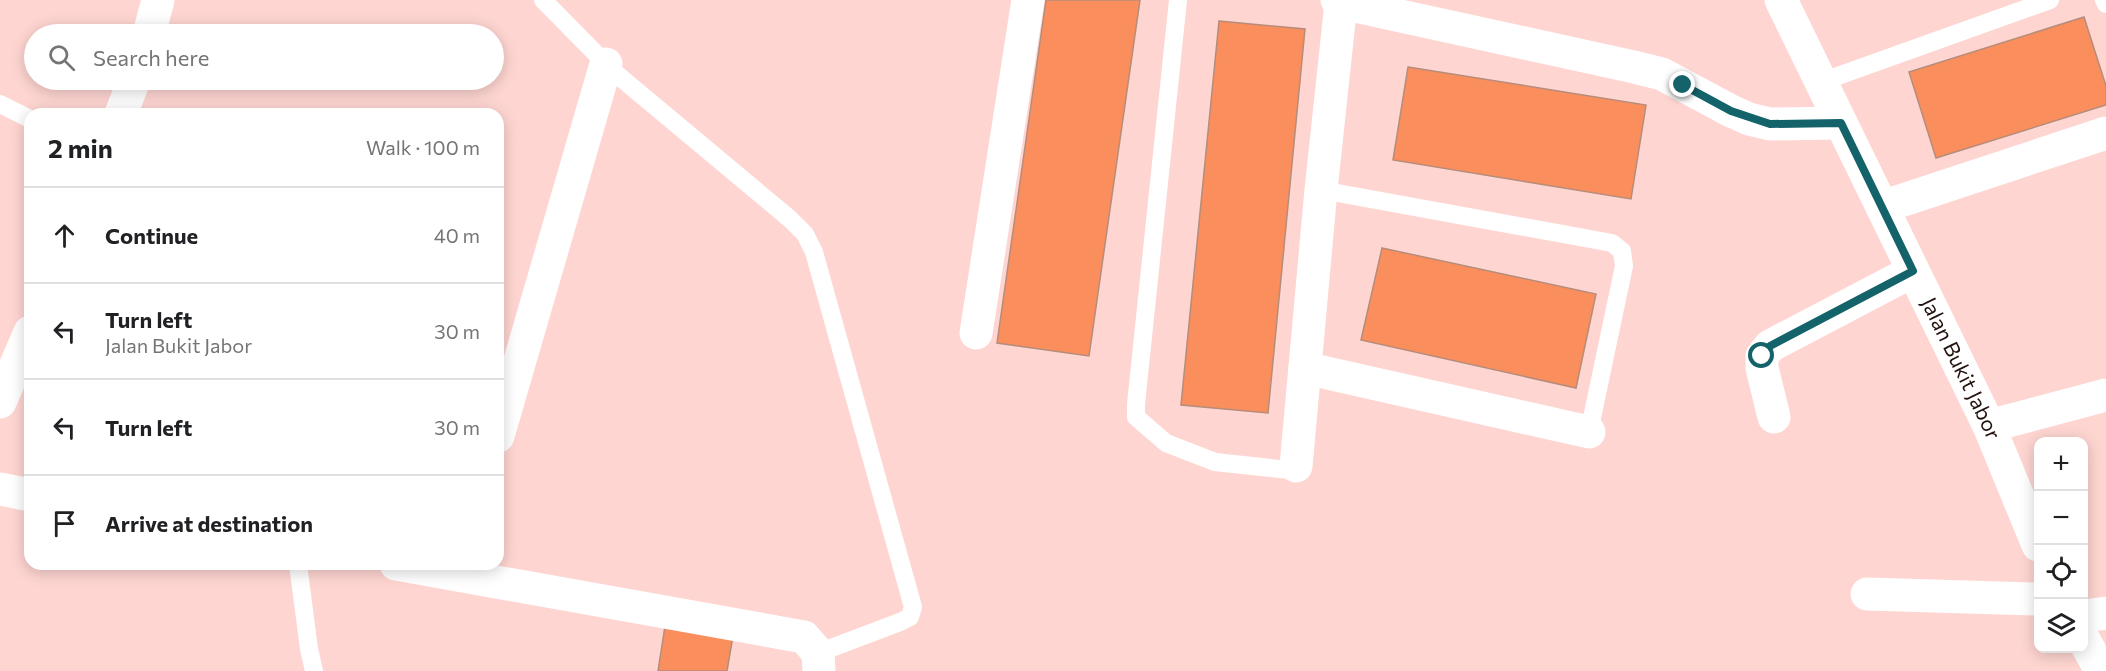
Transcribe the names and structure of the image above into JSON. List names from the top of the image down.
{
  "streets": {
    "street": ["Jalan Bukit Jabor"]
  },
  "page": {
    "search": "Search here",
    "heading": ["2 min", "Walk · 100 m"],
    "list": [
      ["Continue", "40 m"],
      ["Turn left", "Jalan Bukit Jabor", "30 m"],
      ["Turn left", "30 m"],
      "Arrive at destination"
    ],
    "map_buttons": ["+", "−"]
  }
}
